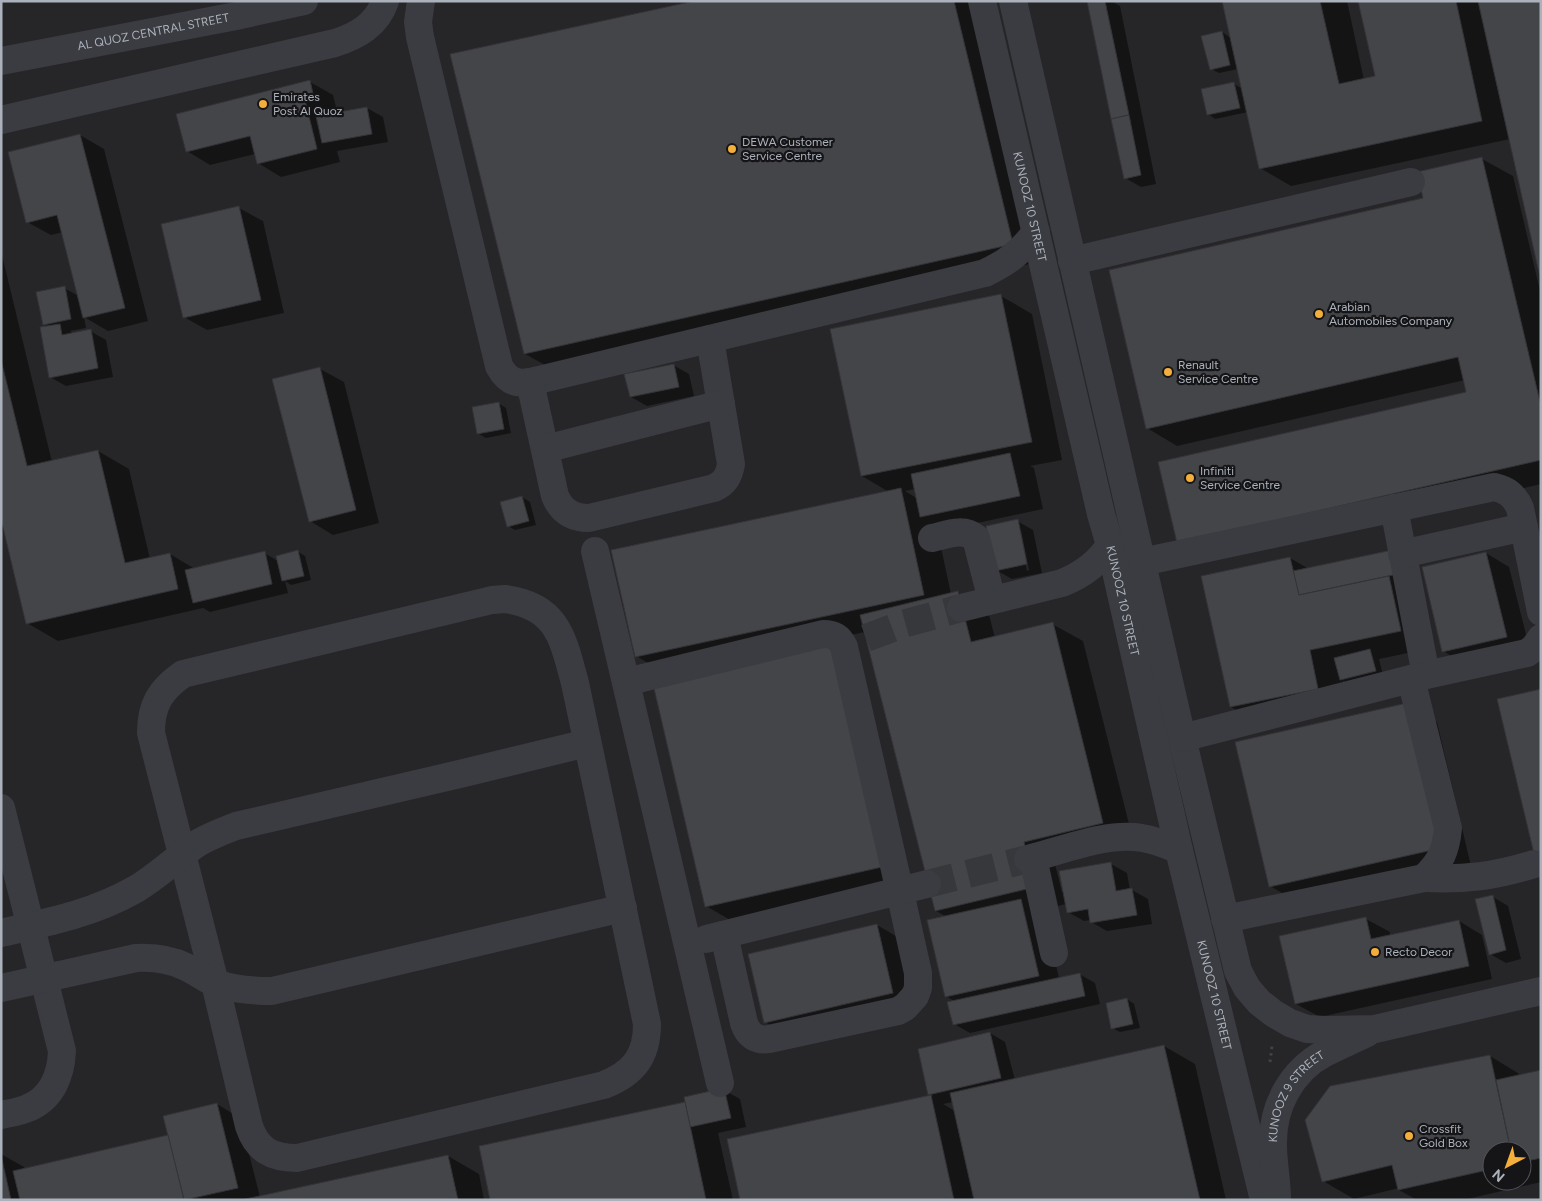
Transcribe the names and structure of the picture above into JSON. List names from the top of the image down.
{
  "streets": {
    "street": ["AL QUOZ CENTRAL STREET", "KUNOOZ 10 STREET", "KUNOOZ 9 STREET"]
  },
  "places": [
    "Emirates Post Al Quoz",
    "DEWA Customer Service Centre",
    "Arabian Automobiles Company",
    "Renault Service Centre",
    "Infiniti Service Centre",
    "Recto Decor",
    "Crossfit Gold Box"
  ],
  "north": "bottom left"
}
